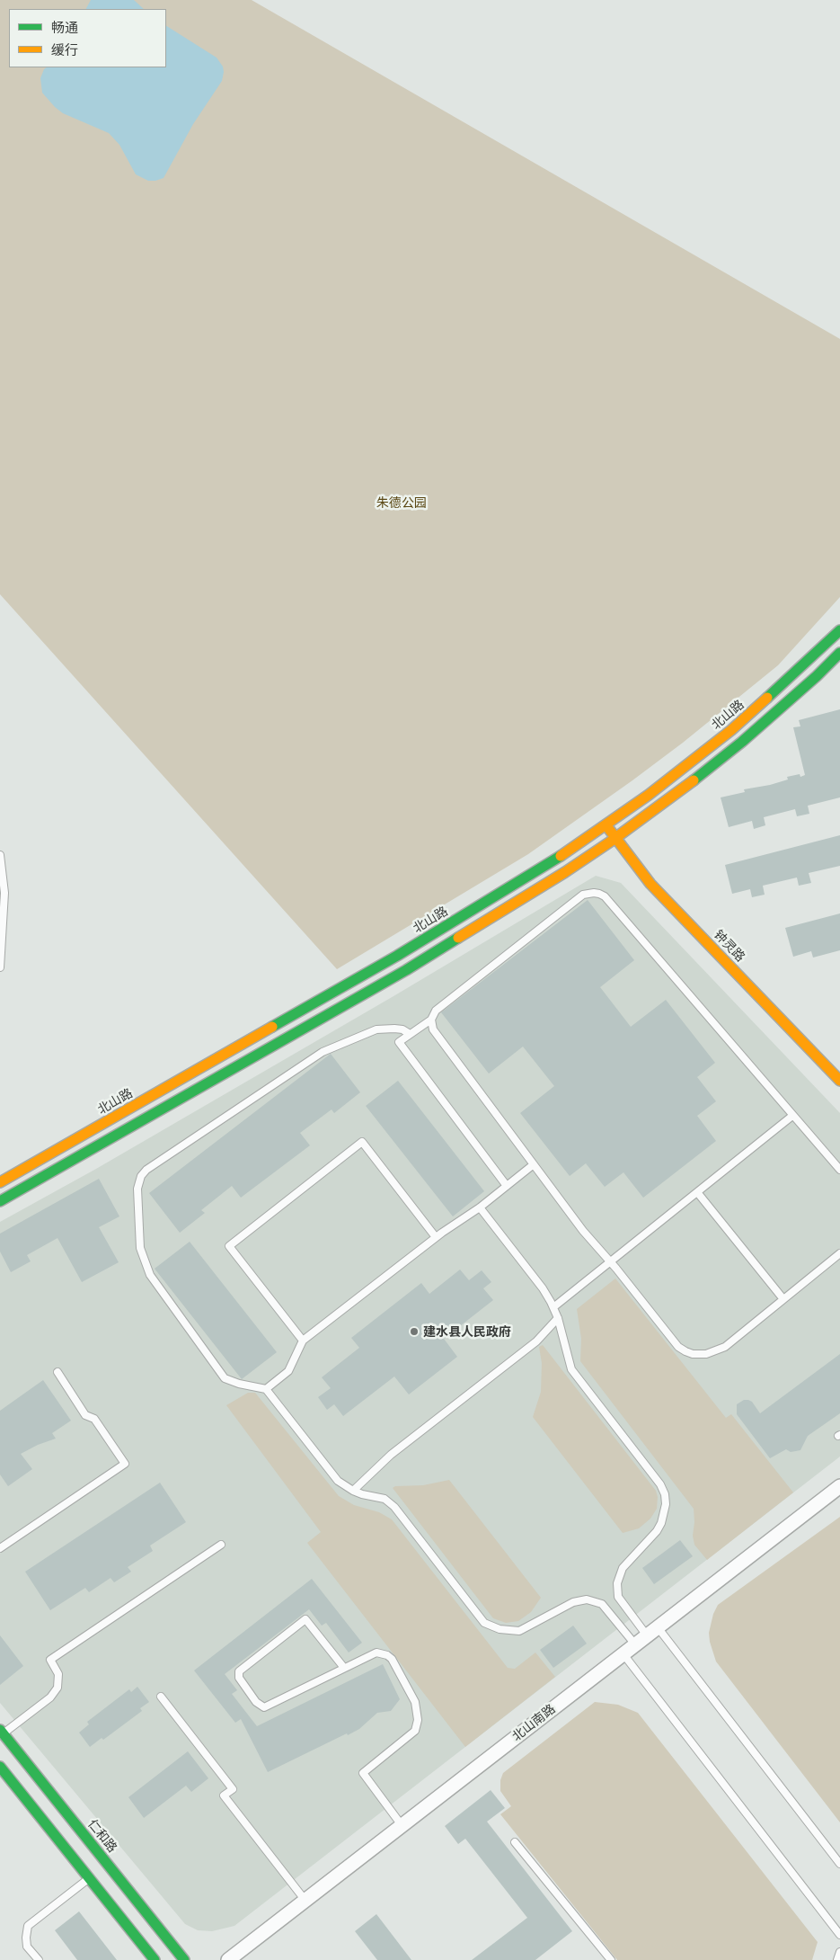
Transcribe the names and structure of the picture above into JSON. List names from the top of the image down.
{
  "streets": {
    "street": [
      "北山路",
      "钟灵路",
      "北山南路",
      "仁和路"
    ]
  },
  "crossings": [
    ["北山路", "钟灵路"]
  ],
  "parks": ["朱德公园"],
  "places": ["建水县人民政府"],
  "legend": ["畅通", "缓行"]
}
